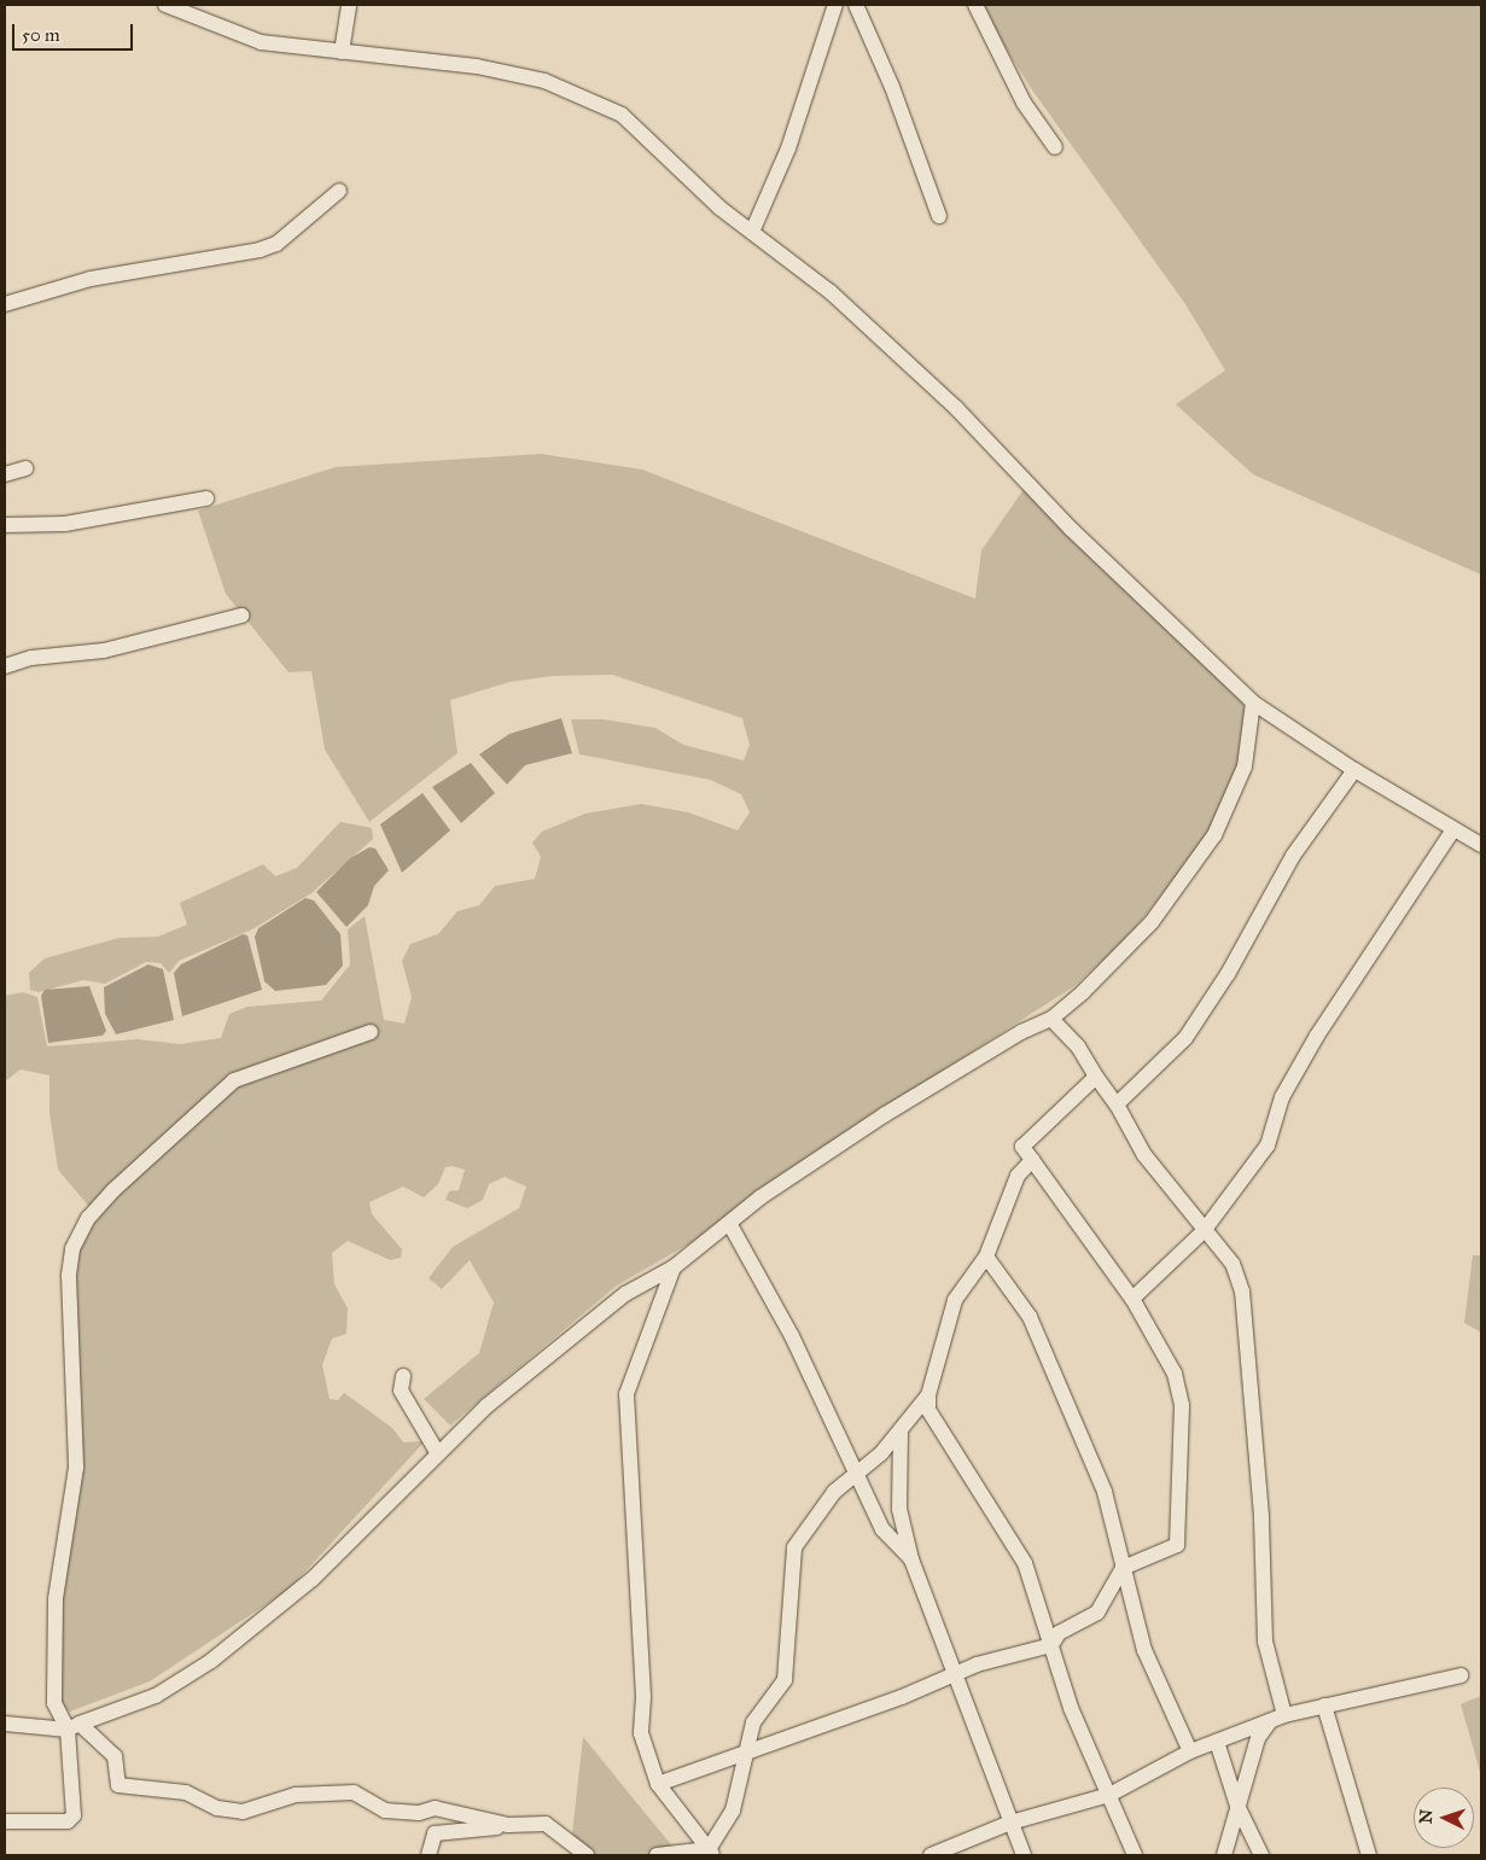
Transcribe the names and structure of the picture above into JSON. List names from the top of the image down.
{
  "scale_bar": "50 m",
  "north": "left"
}
